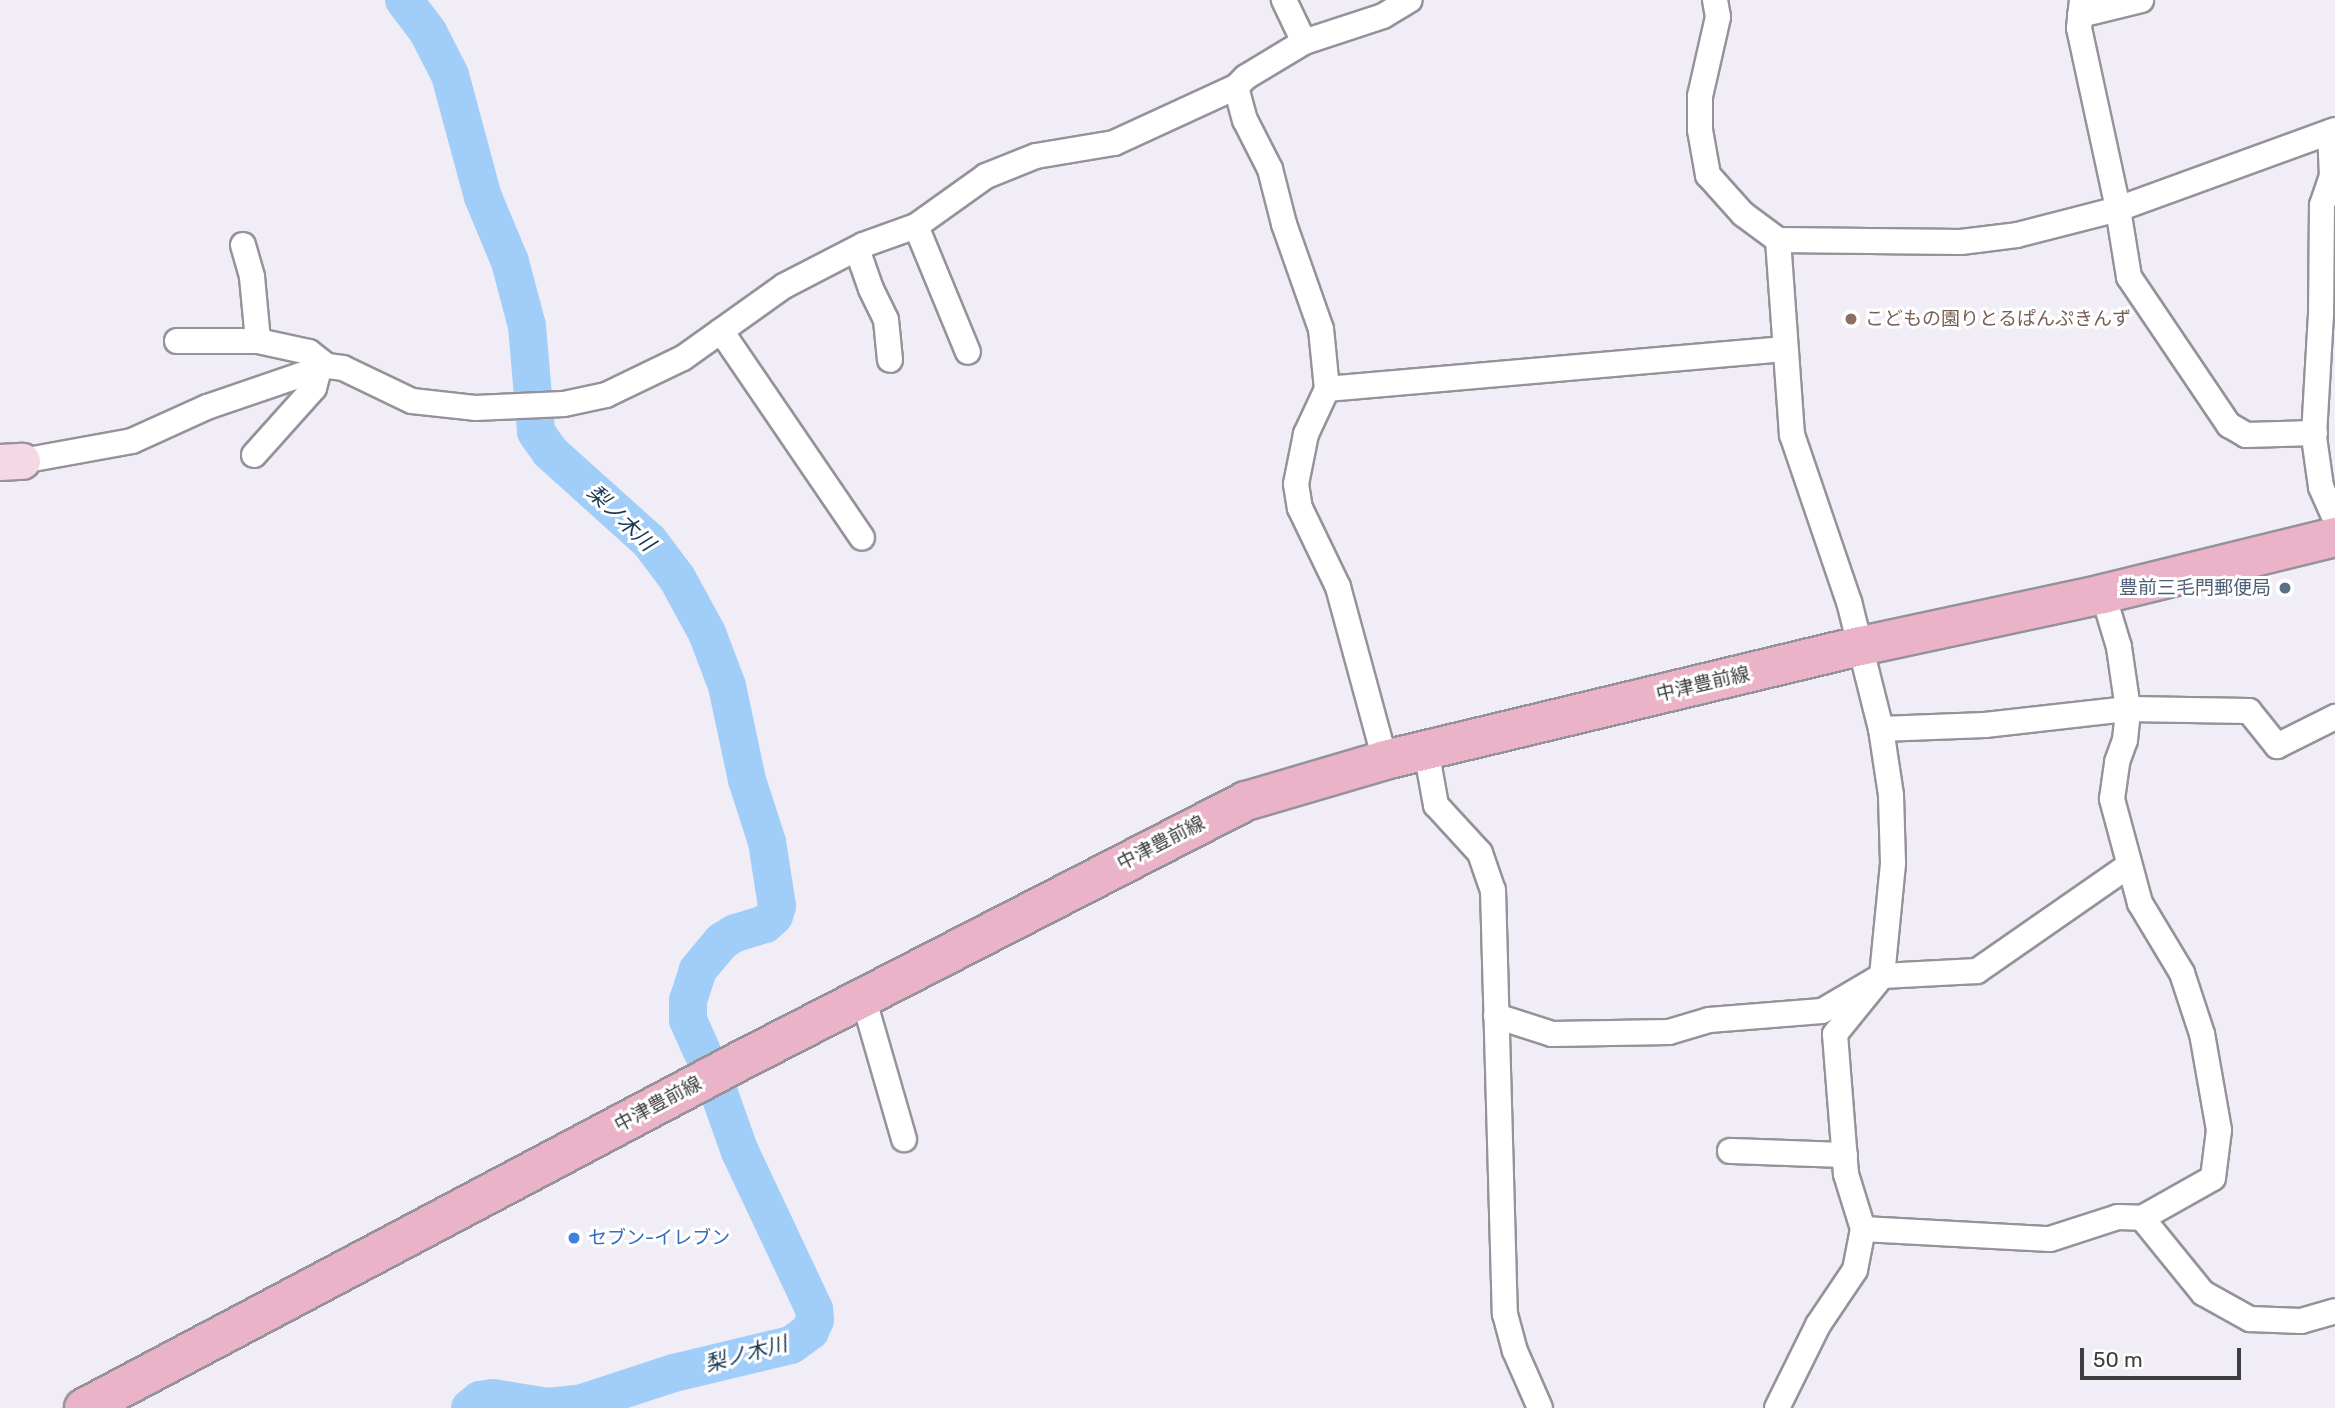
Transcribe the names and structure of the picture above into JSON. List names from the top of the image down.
{
  "streets": {
    "main road": ["中津豊前線"]
  },
  "water": ["梨ノ木川"],
  "places": ["こどもの園りとるぱんぷきんず", "豊前三毛門郵便局", "セブン-イレブン"],
  "scale_bar": "50 m"
}
